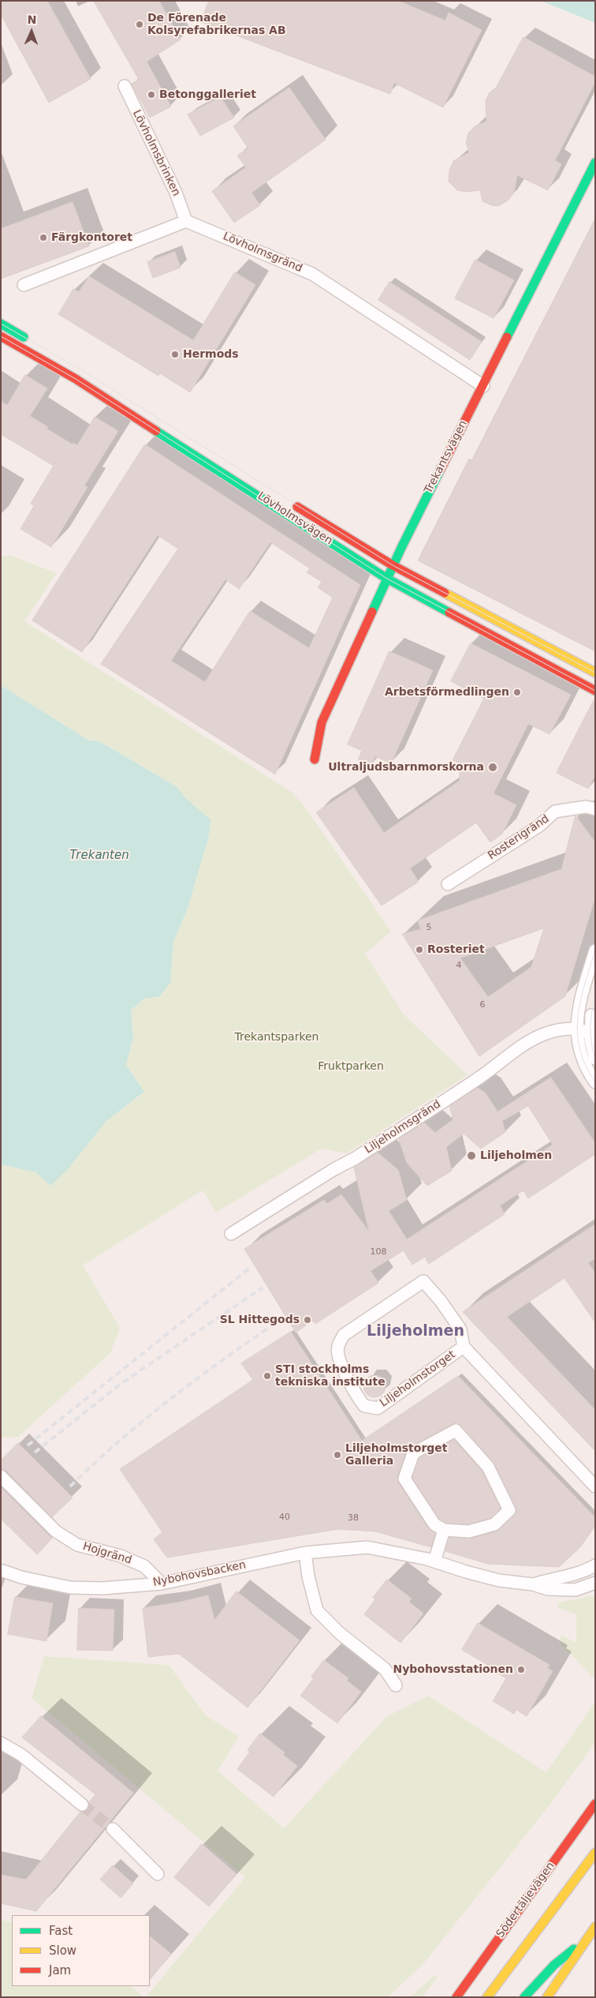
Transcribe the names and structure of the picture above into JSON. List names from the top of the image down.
{
  "streets": {
    "street": [
      "Lövholmsbrinken",
      "Lövholmsgränd",
      "Trekantsvägen",
      "Lövholmsvägen",
      "Rosterigränd",
      "Liljeholmsgränd",
      "Liljeholmstorget",
      "Hojgränd",
      "Nybohovsbacken",
      "Södertäljevägen"
    ]
  },
  "crossings": [
    ["Lövholmsbrinken", "Lövholmsgränd"],
    ["Lövholmsgränd", "Trekantsvägen"],
    ["Trekantsvägen", "Lövholmsvägen"],
    ["Hojgränd", "Nybohovsbacken"]
  ],
  "districts": ["Liljeholmen"],
  "water": ["Trekanten"],
  "parks": ["Trekantsparken", "Fruktparken"],
  "places": [
    "De Förenade Kolsyrefabrikernas AB",
    "Betonggalleriet",
    "Färgkontoret",
    "Hermods",
    "Arbetsförmedlingen",
    "Ultraljudsbarnmorskorna",
    "Rosteriet",
    "Liljeholmen",
    "SL Hittegods",
    "STI stockholms tekniska institute",
    "Liljeholmstorget Galleria",
    "Nybohovsstationen"
  ],
  "house_numbers": [
    "5",
    "4",
    "6",
    "108",
    "40",
    "38"
  ],
  "legend": ["Fast", "Slow", "Jam"],
  "north": "top"
}
